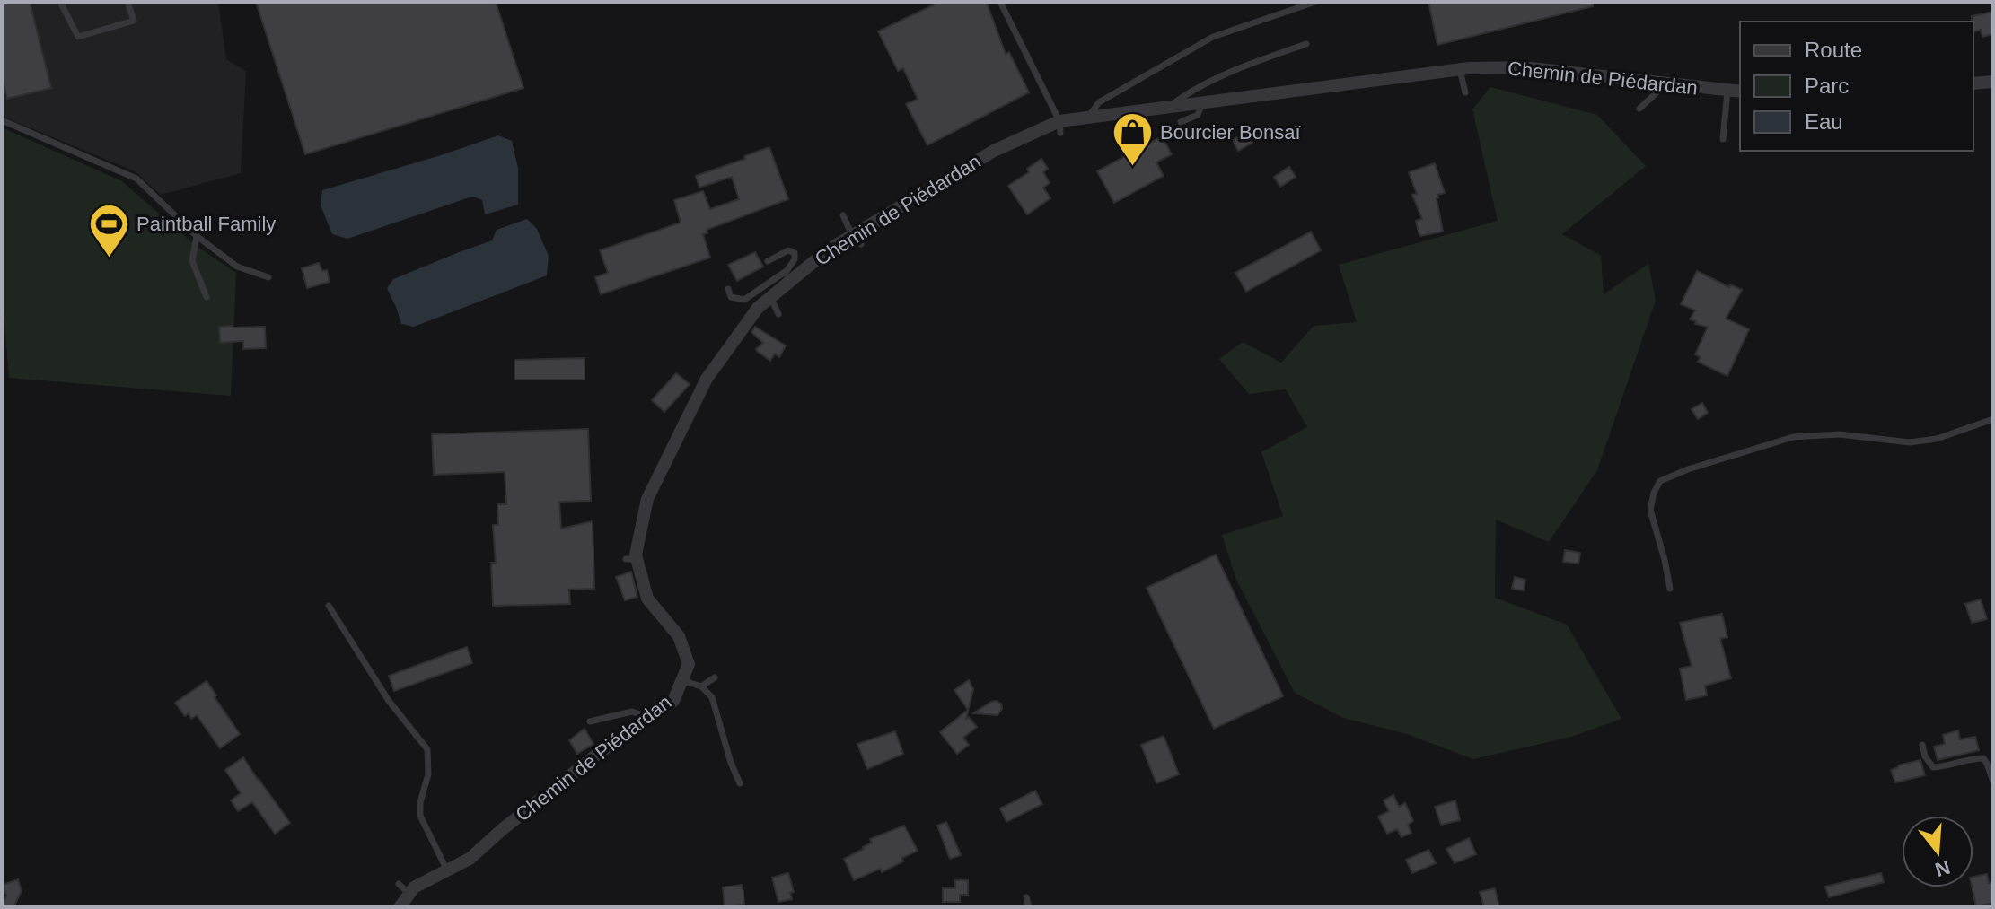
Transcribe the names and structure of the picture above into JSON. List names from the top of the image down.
{
  "streets": {
    "street": ["Chemin de Piédardan"]
  },
  "places": {
    "shop": ["Bourcier Bonsaï"],
    "sports": ["Paintball Family"]
  },
  "legend": ["Route", "Parc", "Eau"],
  "north": "bottom"
}
